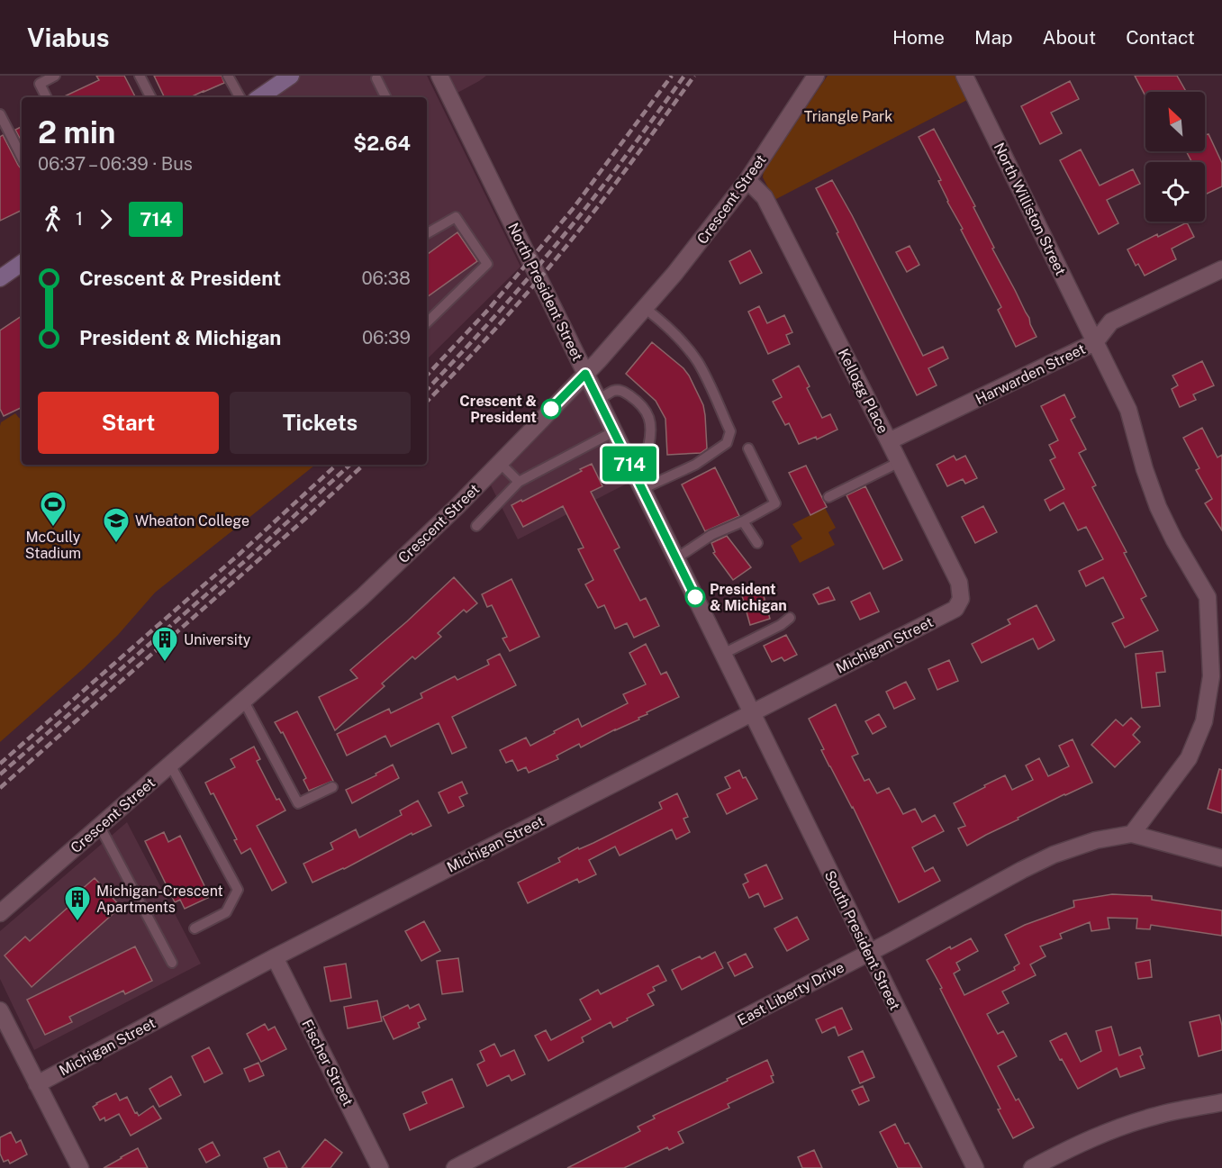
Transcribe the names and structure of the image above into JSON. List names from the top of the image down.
{
  "streets": {
    "street": [
      "Crescent Street",
      "North Williston Street",
      "North President Street",
      "Harwarden Street",
      "Kellogg Place",
      "Michigan Street",
      "South President Street",
      "East Liberty Drive",
      "Fischer Street"
    ]
  },
  "crossings": [
    ["Crescent Street", "North President Street"],
    ["Crescent Street", "Kellogg Place"],
    ["North Williston Street", "Harwarden Street"],
    ["North President Street", "Michigan Street"],
    ["North President Street", "South President Street"],
    ["Harwarden Street", "Kellogg Place"],
    ["Kellogg Place", "Michigan Street"],
    ["Michigan Street", "South President Street"],
    ["Michigan Street", "Fischer Street"],
    ["South President Street", "East Liberty Drive"]
  ],
  "parks": ["Triangle Park"],
  "places": {
    "other": ["Crescent & President", "President & Michigan"],
    "sports": ["McCully Stadium"],
    "school or university": ["Wheaton College"],
    "building": ["University", "Michigan-Crescent Apartments"]
  },
  "lines": ["bus line 714"],
  "north": "top left",
  "page": {
    "header": "Viabus",
    "nav": [
      "Home",
      "Map",
      "About",
      "Contact"
    ],
    "on_map": "714",
    "heading": ["2 min", "06:37 – 06:39 · Bus", "$2.64"],
    "legs": ["1", "714"],
    "list": [
      {
        "name": "Crescent & President",
        "value": "06:38"
      },
      {
        "name": "President & Michigan",
        "value": "06:39"
      }
    ],
    "buttons": ["Start", "Tickets"]
  }
}
